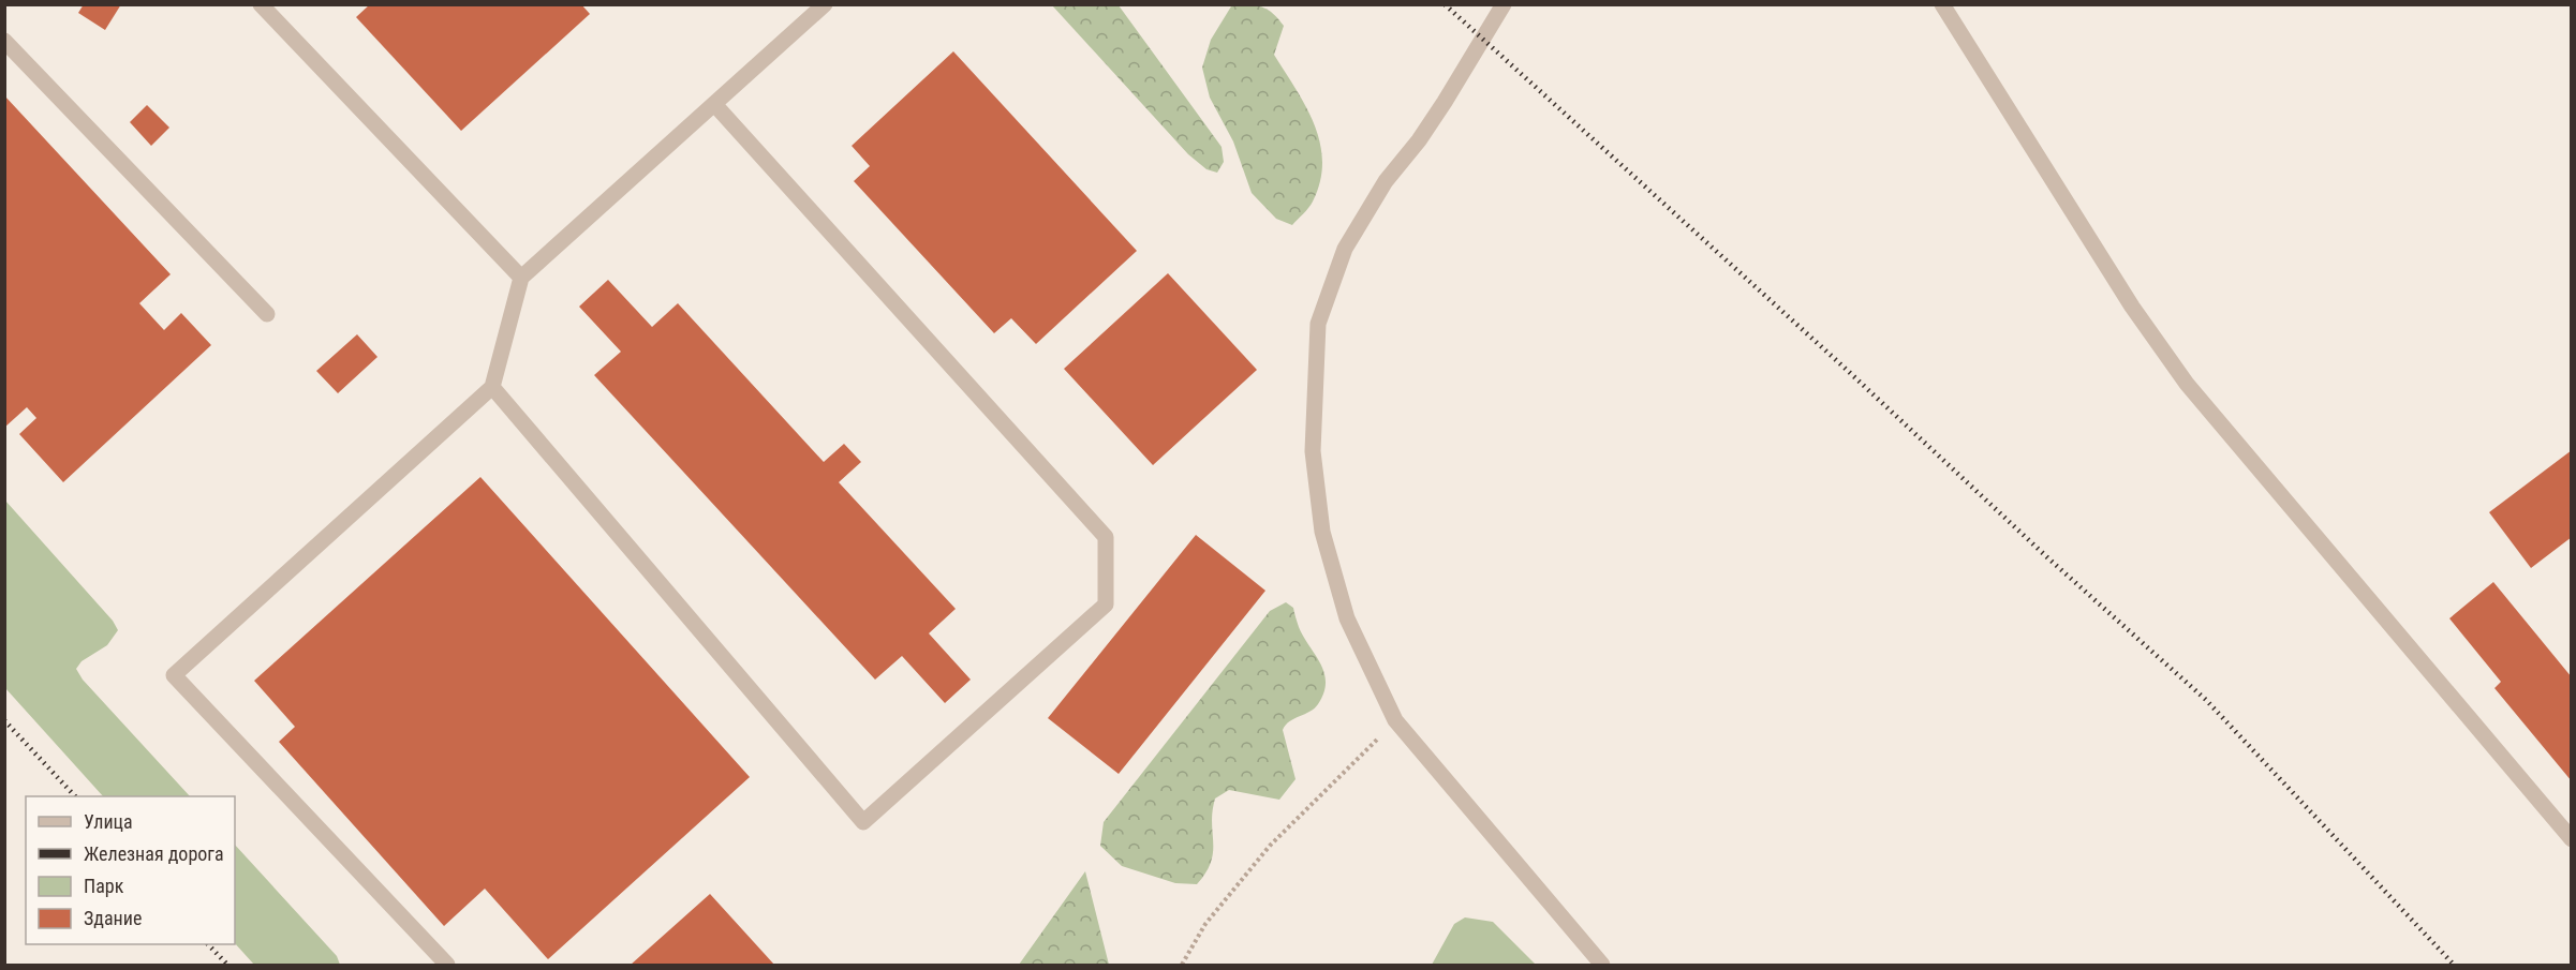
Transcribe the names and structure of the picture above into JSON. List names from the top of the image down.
{
  "legend": [
    "Улица",
    "Железная дорога",
    "Парк",
    "Здание"
  ]
}
